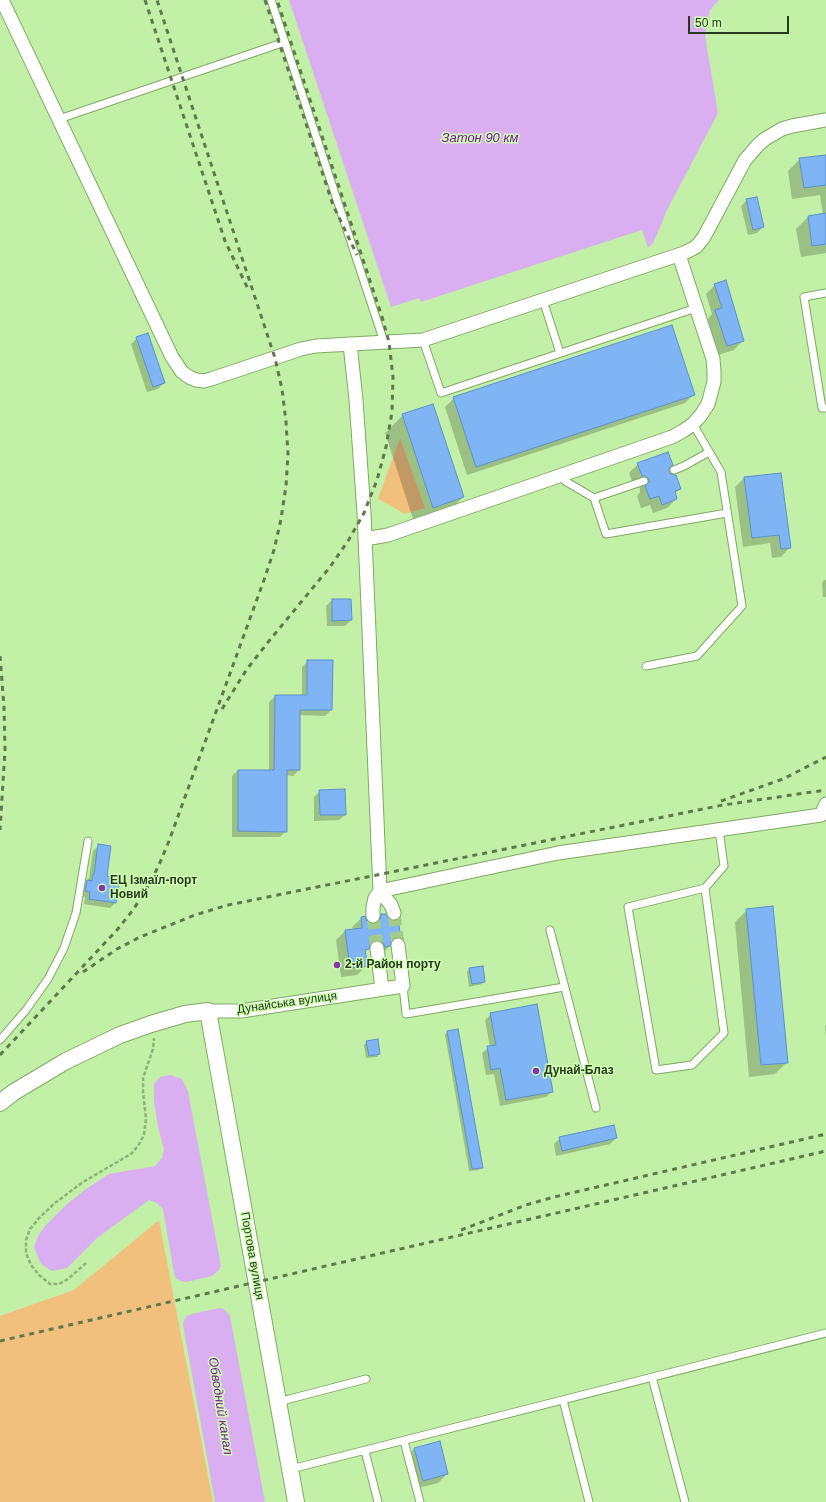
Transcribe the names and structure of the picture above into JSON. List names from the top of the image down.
{
  "streets": {
    "street": ["Дунайська вулиця", "Портова вулиця"]
  },
  "crossings": [
    ["Дунайська вулиця", "Портова вулиця"]
  ],
  "water": ["Затон 90 км", "Обводний канал"],
  "places": ["ЕЦ Ізмаїл-порт Новий", "2-й Район порту", "Дунай-Блаз"],
  "scale_bar": "50 m"
}
